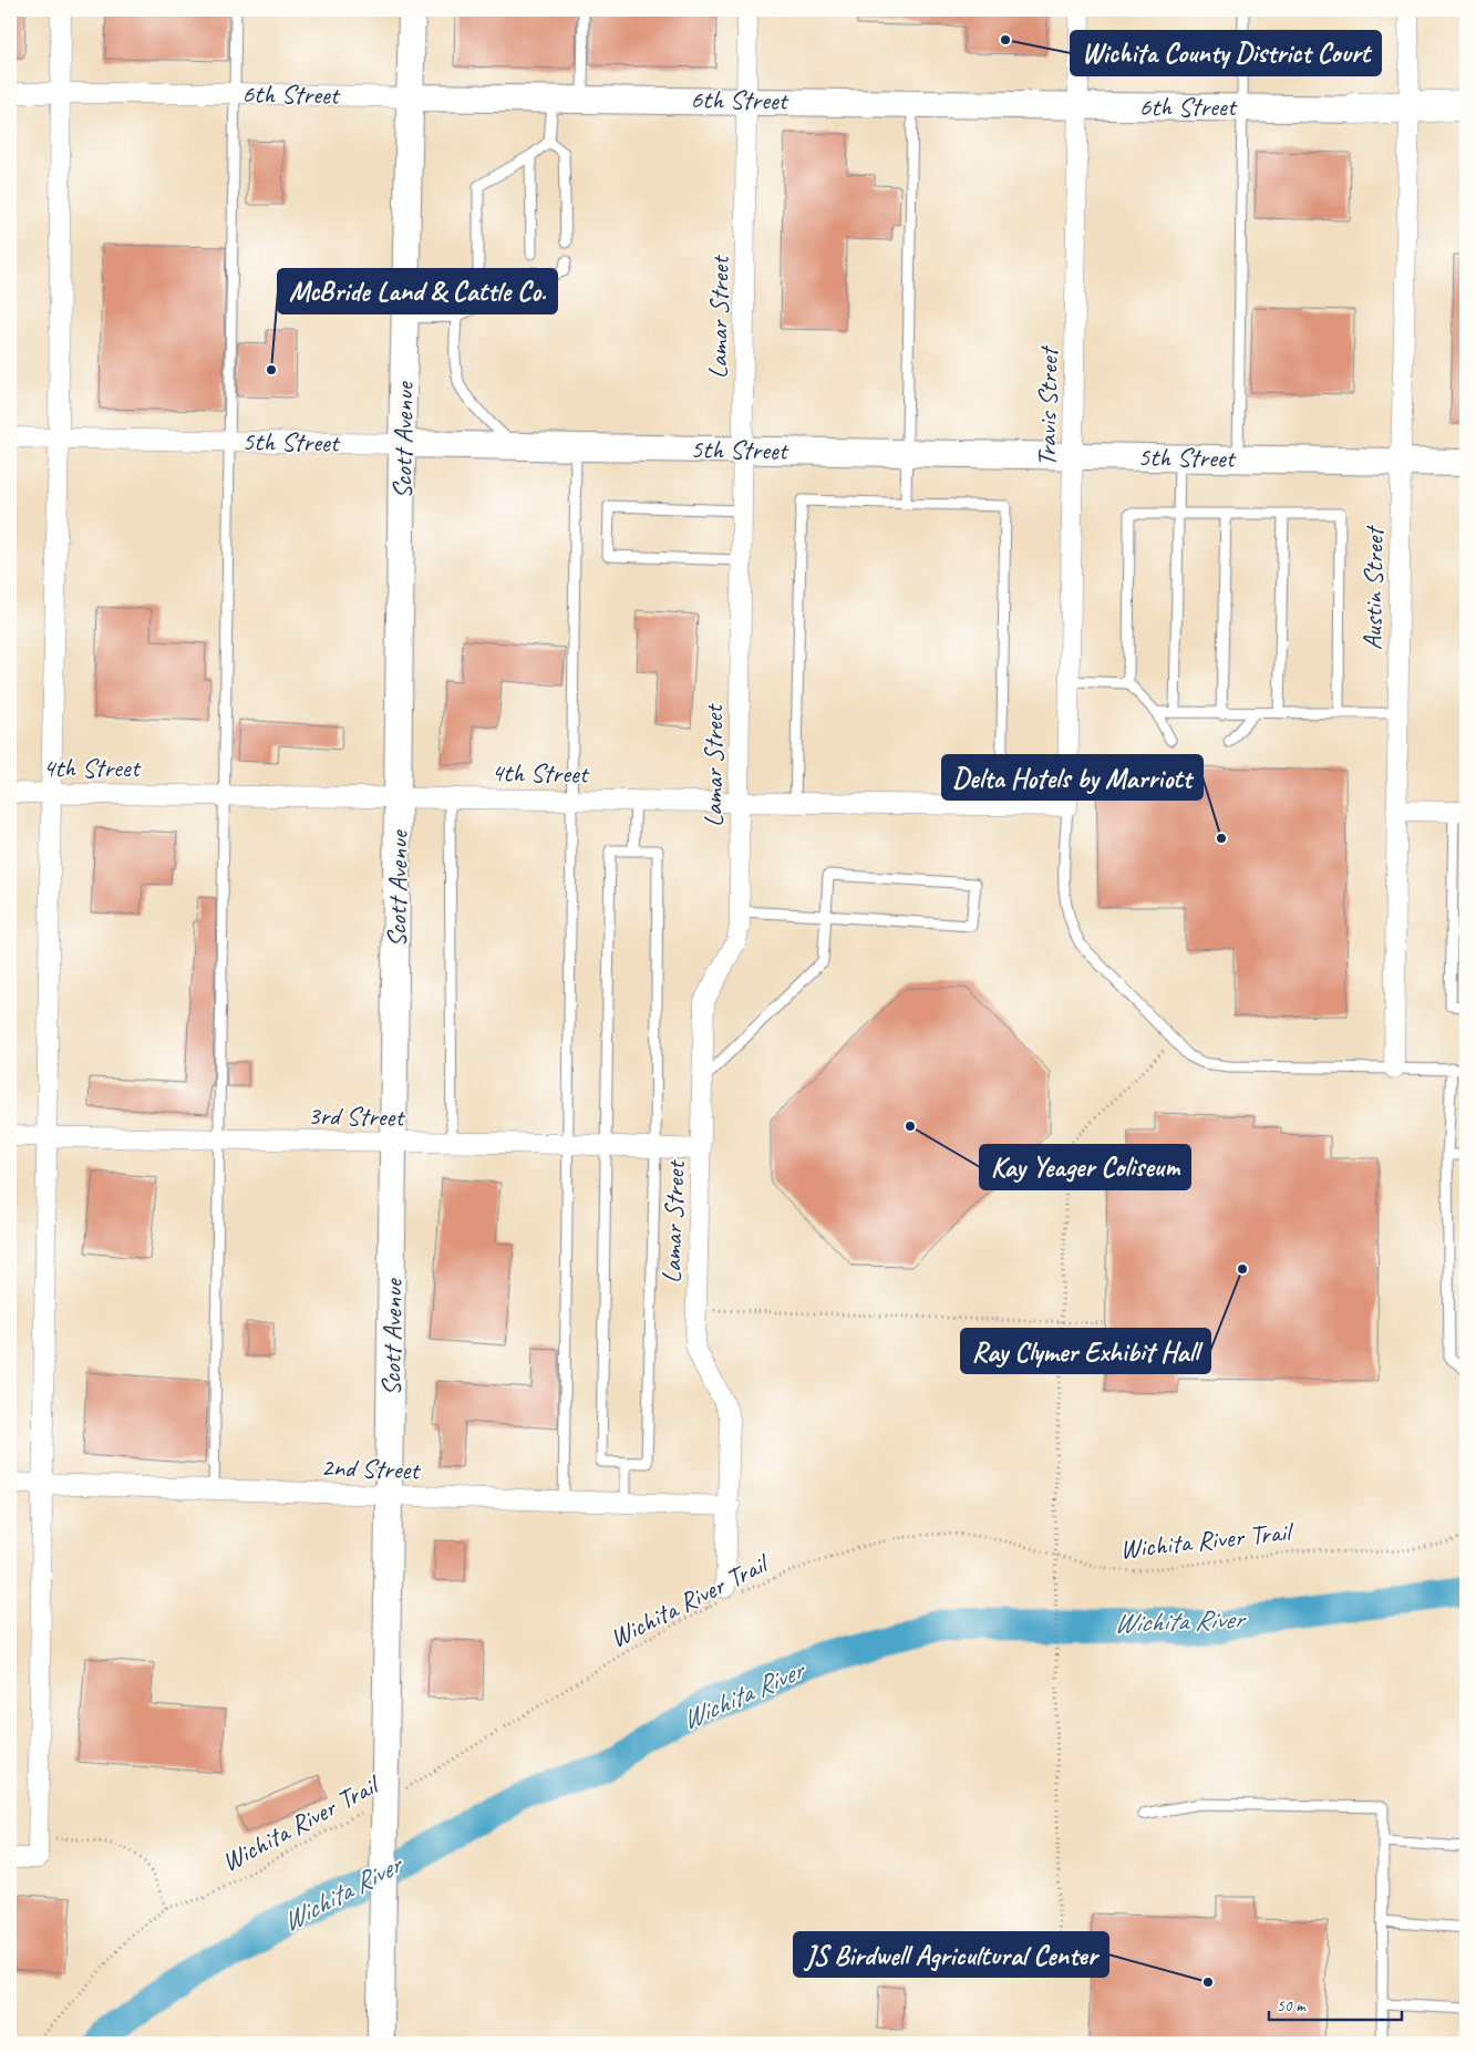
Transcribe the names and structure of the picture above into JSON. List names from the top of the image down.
{
  "streets": {
    "main road": ["6th Street", "Scott Avenue", "5th Street"],
    "street": [
      "Lamar Street",
      "Travis Street",
      "Austin Street",
      "4th Street",
      "3rd Street",
      "2nd Street"
    ],
    "path": ["Wichita River Trail"]
  },
  "crossings": [
    ["6th Street", "Lamar Street"],
    ["6th Street", "Travis Street"],
    ["6th Street", "Scott Avenue"],
    ["Lamar Street", "5th Street"],
    ["Lamar Street", "4th Street"],
    ["Lamar Street", "3rd Street"],
    ["Lamar Street", "2nd Street"],
    ["Lamar Street", "Wichita River Trail"],
    ["Travis Street", "5th Street"],
    ["Travis Street", "4th Street"],
    ["Scott Avenue", "5th Street"],
    ["Scott Avenue", "4th Street"],
    ["Scott Avenue", "3rd Street"],
    ["Scott Avenue", "2nd Street"],
    ["5th Street", "Austin Street"]
  ],
  "water": ["Wichita River"],
  "places": [
    "Wichita County District Court",
    "McBride Land & Cattle Co.",
    "Delta Hotels by Marriott",
    "Kay Yeager Coliseum",
    "Ray Clymer Exhibit Hall",
    "JS Birdwell Agricultural Center"
  ],
  "scale_bar": "50 m"
}
